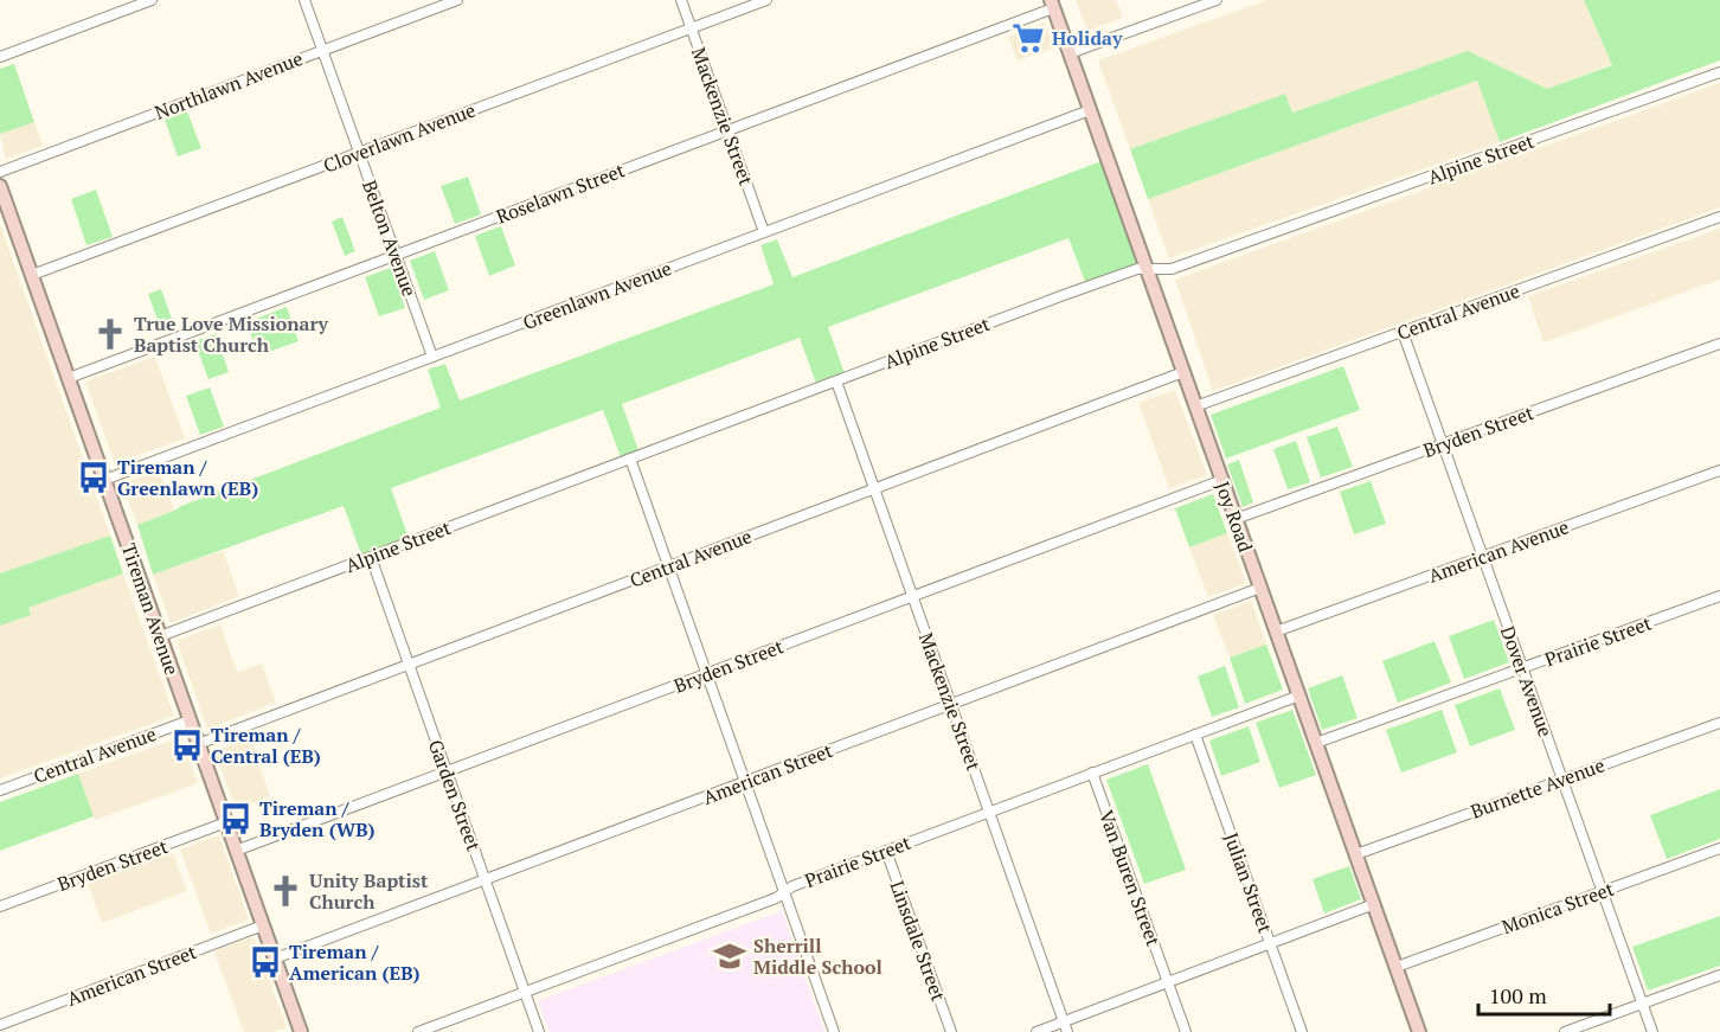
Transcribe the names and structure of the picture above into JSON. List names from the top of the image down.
{
  "streets": {
    "street": [
      "Northlawn Avenue",
      "Mackenzie Street",
      "Cloverlawn Avenue",
      "Alpine Street",
      "Roselawn Street",
      "Belton Avenue",
      "Greenlawn Avenue",
      "Central Avenue",
      "Bryden Street",
      "Joy Road",
      "American Avenue",
      "Tireman Avenue",
      "Prairie Street",
      "Dover Avenue",
      "American Street",
      "Burnette Avenue",
      "Garden Street",
      "Van Buren Street",
      "Julian Street",
      "Monica Street",
      "Linsdale Street"
    ]
  },
  "crossings": [
    ["Northlawn Avenue", "Belton Avenue"],
    ["Mackenzie Street", "Cloverlawn Avenue"],
    ["Mackenzie Street", "Alpine Street"],
    ["Mackenzie Street", "Roselawn Street"],
    ["Mackenzie Street", "Greenlawn Avenue"],
    ["Mackenzie Street", "Central Avenue"],
    ["Mackenzie Street", "Bryden Street"],
    ["Mackenzie Street", "Prairie Street"],
    ["Mackenzie Street", "American Street"],
    ["Cloverlawn Avenue", "Belton Avenue"],
    ["Cloverlawn Avenue", "Tireman Avenue"],
    ["Alpine Street", "Joy Road"],
    ["Alpine Street", "Tireman Avenue"],
    ["Alpine Street", "Garden Street"],
    ["Roselawn Street", "Belton Avenue"],
    ["Roselawn Street", "Joy Road"],
    ["Roselawn Street", "Tireman Avenue"],
    ["Belton Avenue", "Greenlawn Avenue"],
    ["Greenlawn Avenue", "Joy Road"],
    ["Greenlawn Avenue", "Tireman Avenue"],
    ["Central Avenue", "Joy Road"],
    ["Central Avenue", "Tireman Avenue"],
    ["Central Avenue", "Dover Avenue"],
    ["Central Avenue", "Garden Street"],
    ["Bryden Street", "Joy Road"],
    ["Bryden Street", "Tireman Avenue"],
    ["Bryden Street", "Dover Avenue"],
    ["Bryden Street", "Garden Street"],
    ["Joy Road", "American Avenue"],
    ["Joy Road", "Prairie Street"],
    ["Joy Road", "American Street"],
    ["Joy Road", "Burnette Avenue"],
    ["Joy Road", "Monica Street"],
    ["American Avenue", "Dover Avenue"],
    ["Tireman Avenue", "American Street"],
    ["Prairie Street", "Dover Avenue"],
    ["Prairie Street", "Garden Street"],
    ["Prairie Street", "Van Buren Street"],
    ["Prairie Street", "Julian Street"],
    ["Prairie Street", "Linsdale Street"],
    ["Dover Avenue", "Burnette Avenue"],
    ["Dover Avenue", "Monica Street"],
    ["American Street", "Garden Street"]
  ],
  "places": {
    "supermarket": ["Holiday"],
    "church": ["True Love Missionary Baptist Church", "Unity Baptist Church"],
    "bus stop": [
      "Tireman / Greenlawn (EB)",
      "Tireman / Central (EB)",
      "Tireman / Bryden (WB)",
      "Tireman / American (EB)"
    ],
    "school or university": ["Sherrill Middle School"]
  },
  "scale_bar": "100 m"
}
